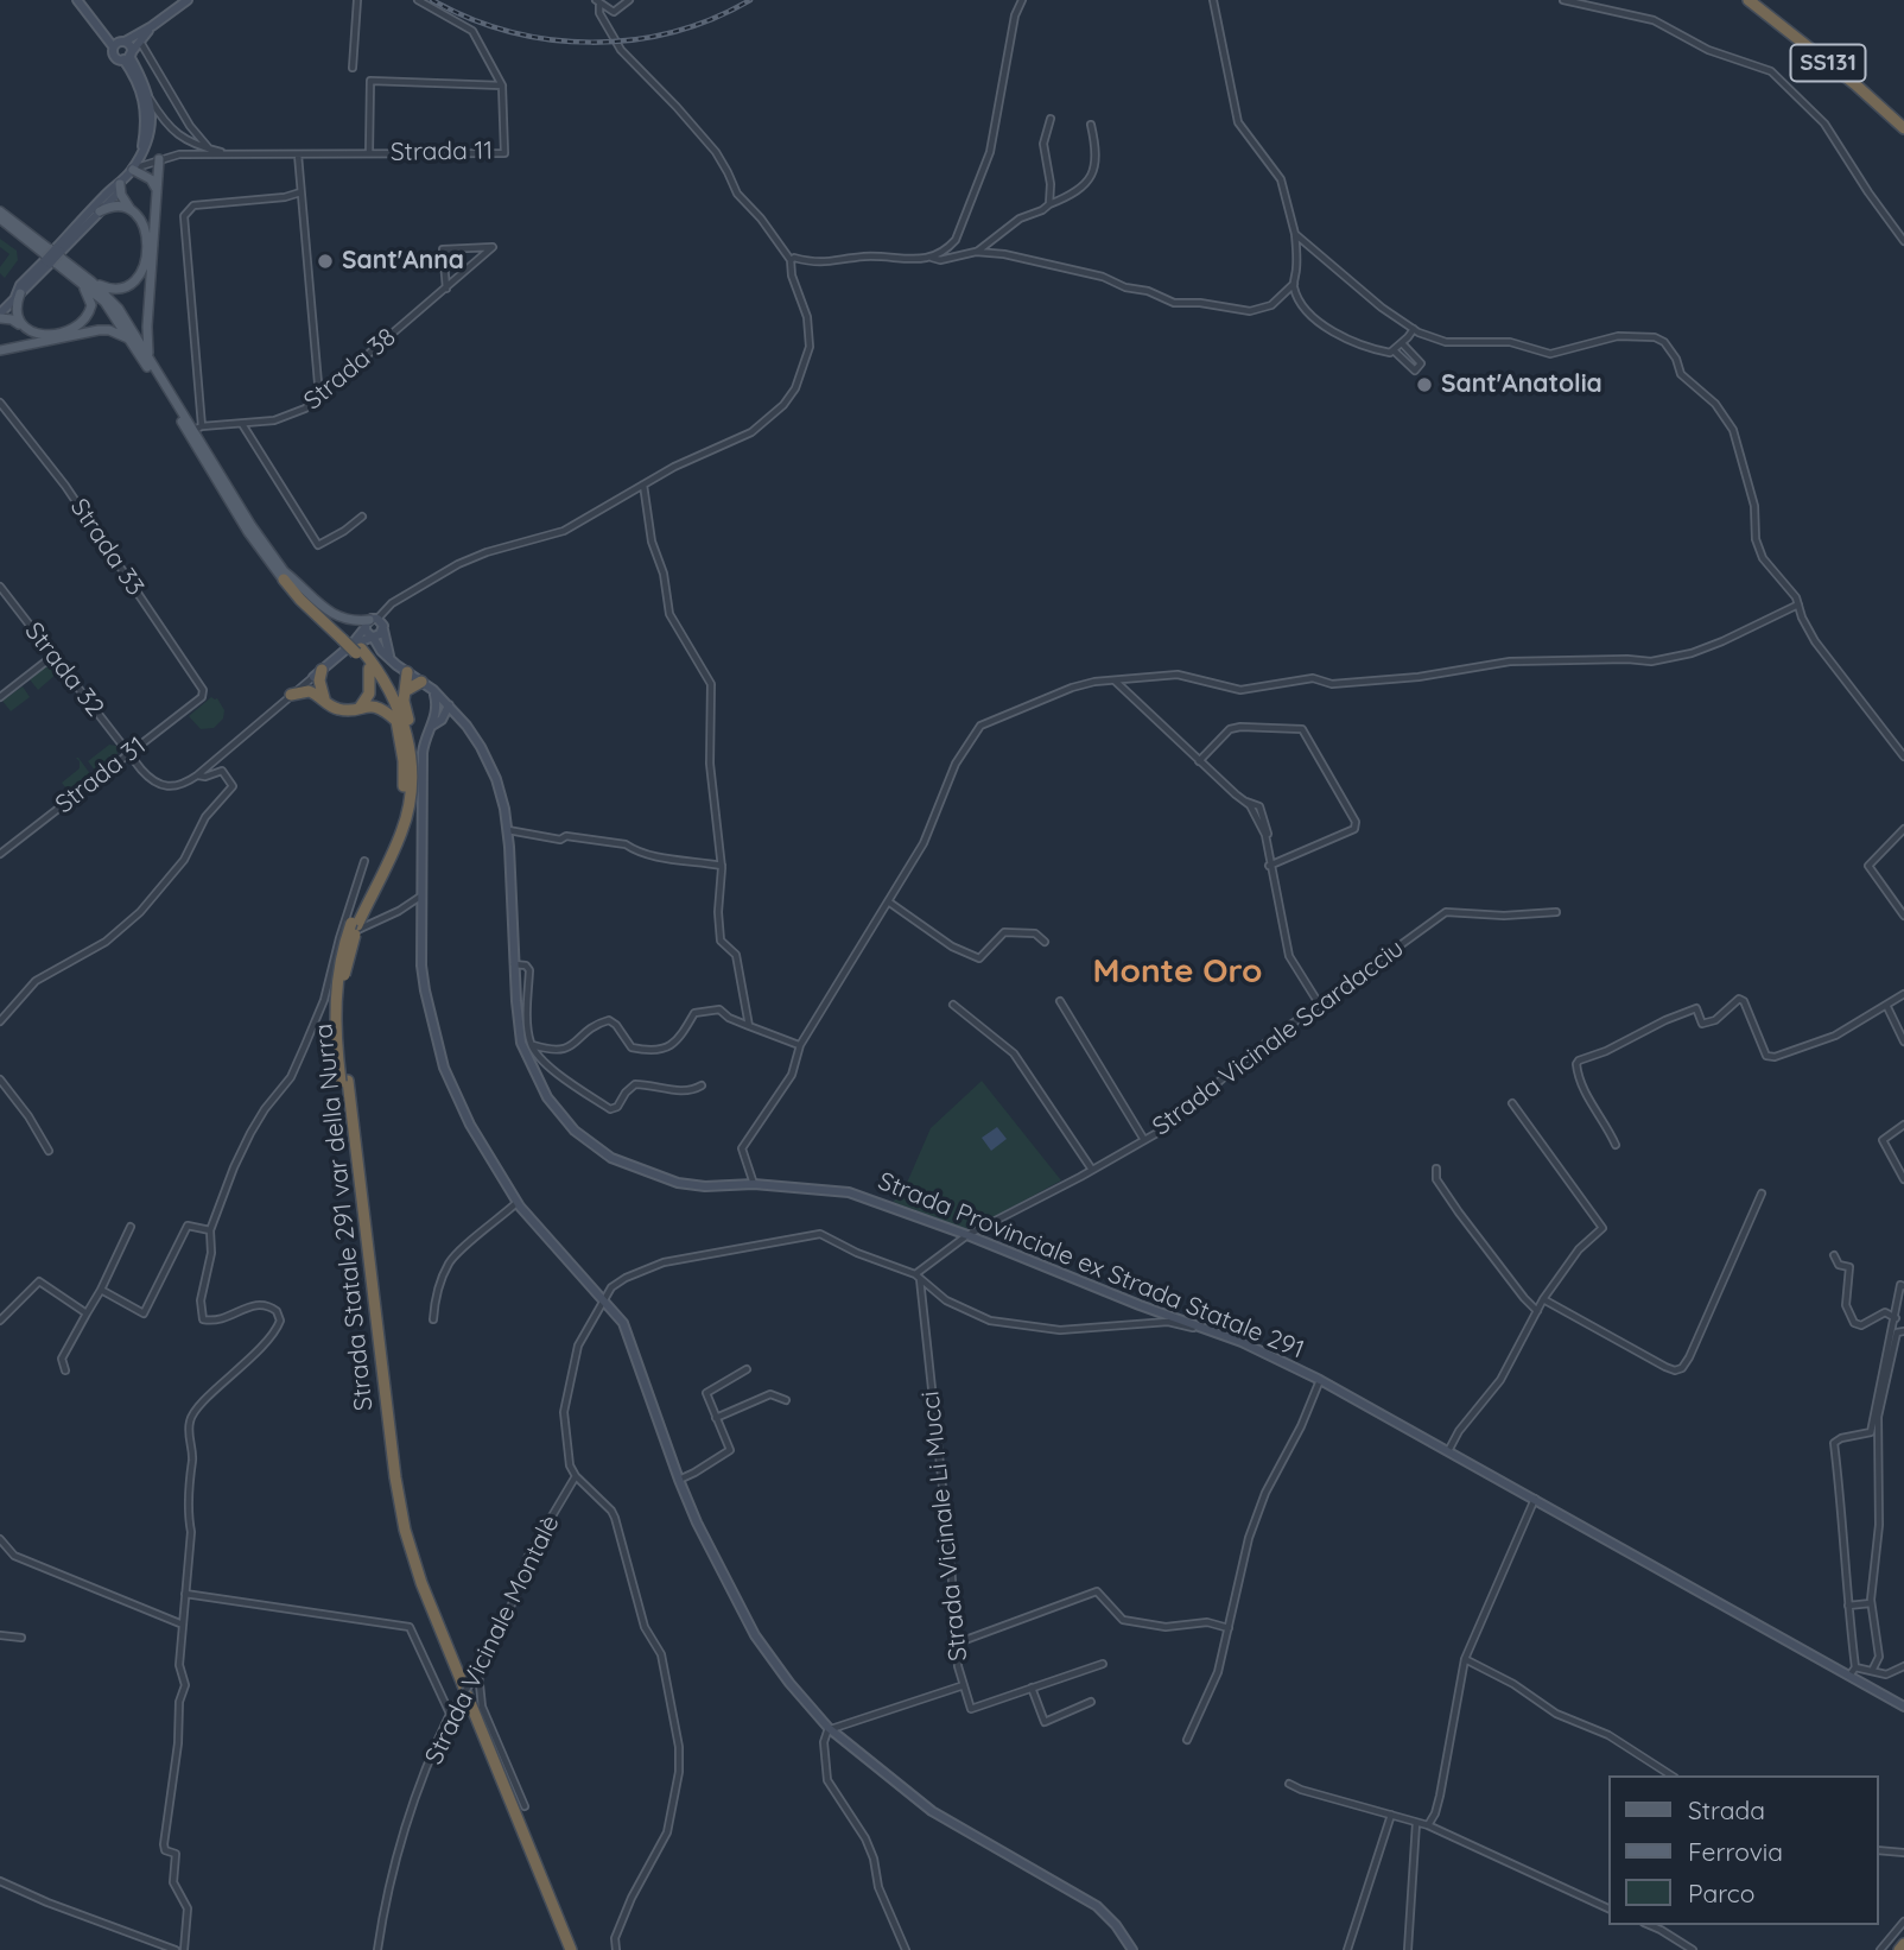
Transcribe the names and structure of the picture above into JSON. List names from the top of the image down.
{
  "streets": {
    "highway": ["SS131", "Strada Statale 291 var della Nurra"],
    "street": [
      "Strada 11",
      "Strada 38",
      "Strada 33",
      "Strada 32",
      "Strada 31",
      "Strada Vicinale Scardacciu",
      "Strada Provinciale ex Strada Statale 291",
      "Strada Vicinale Li Mucci",
      "Strada Vicinale Montalè"
    ]
  },
  "crossings": [
    ["Strada 38", "Strada Statale 291 var della Nurra"],
    ["Strada 33", "Strada 31"],
    ["Strada 32", "Strada 31"],
    ["Strada Vicinale Scardacciu", "Strada Provinciale ex Strada Statale 291"],
    ["Strada Vicinale Scardacciu", "Strada Vicinale Li Mucci"]
  ],
  "districts": ["Monte Oro"],
  "places": ["Sant'Anna", "Sant'Anatolia"],
  "legend": ["Strada", "Ferrovia", "Parco"]
}
